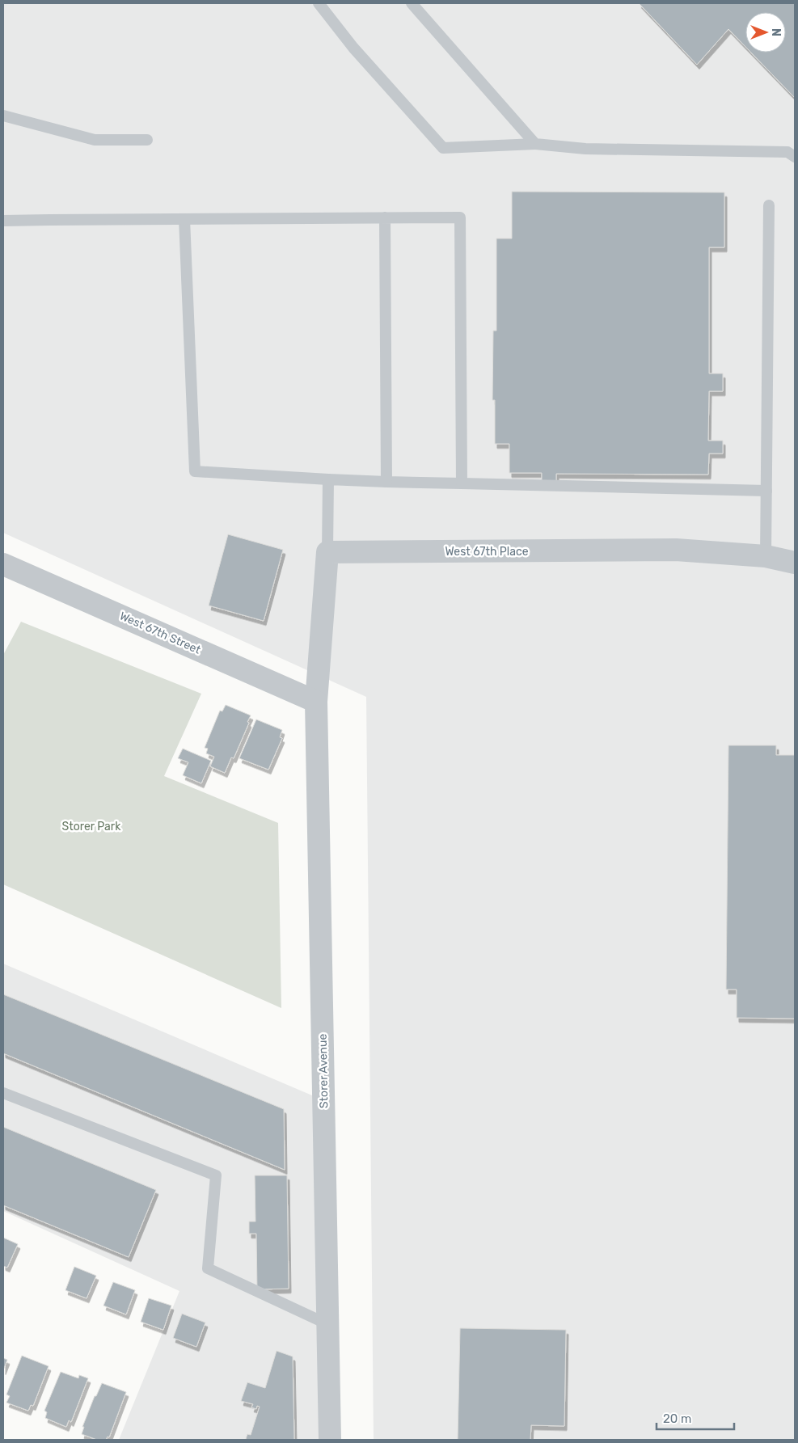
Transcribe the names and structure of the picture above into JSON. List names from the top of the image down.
{
  "streets": {
    "street": ["West 67th Place", "West 67th Street", "Storer Avenue"]
  },
  "crossings": [
    ["West 67th Street", "Storer Avenue"]
  ],
  "parks": ["Storer Park"],
  "scale_bar": "20 m",
  "north": "right"
}
